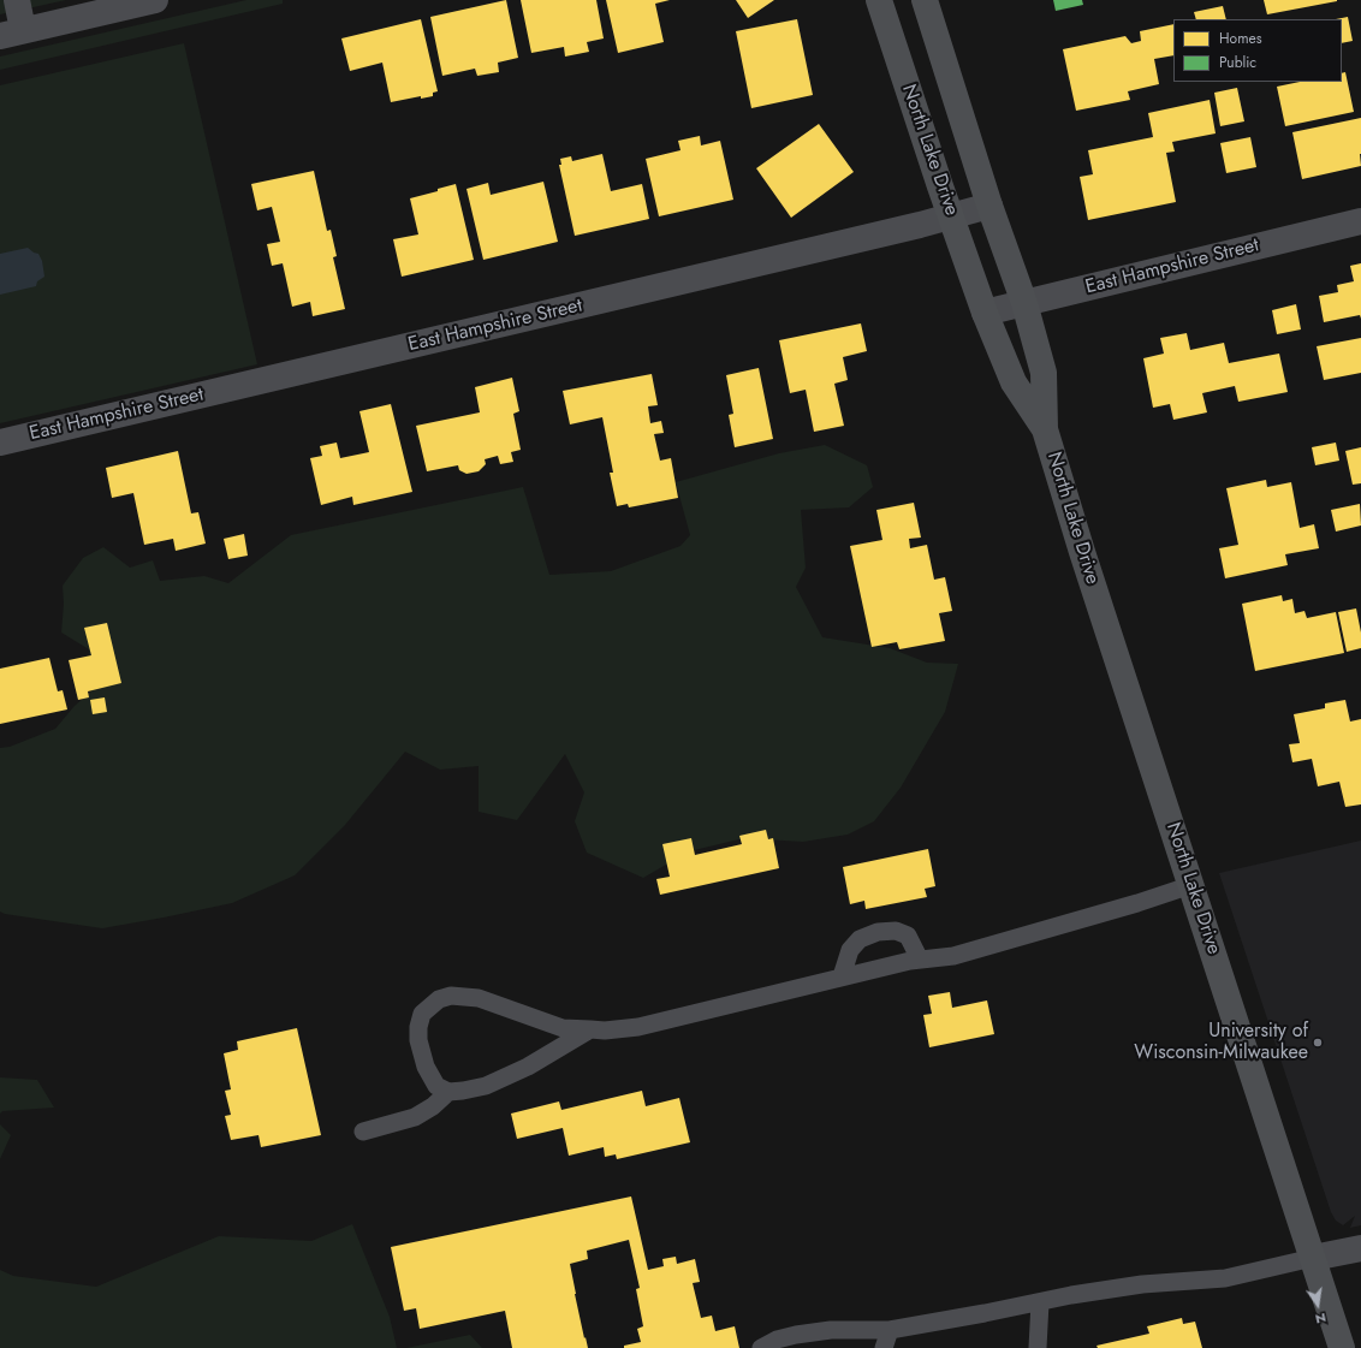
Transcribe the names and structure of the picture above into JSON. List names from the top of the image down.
{
  "streets": {
    "main road": ["North Lake Drive"],
    "street": ["East Hampshire Street"]
  },
  "crossings": [
    ["North Lake Drive", "East Hampshire Street"]
  ],
  "places": ["University of Wisconsin-Milwaukee"],
  "legend": ["Homes", "Public"],
  "north": "bottom"
}
